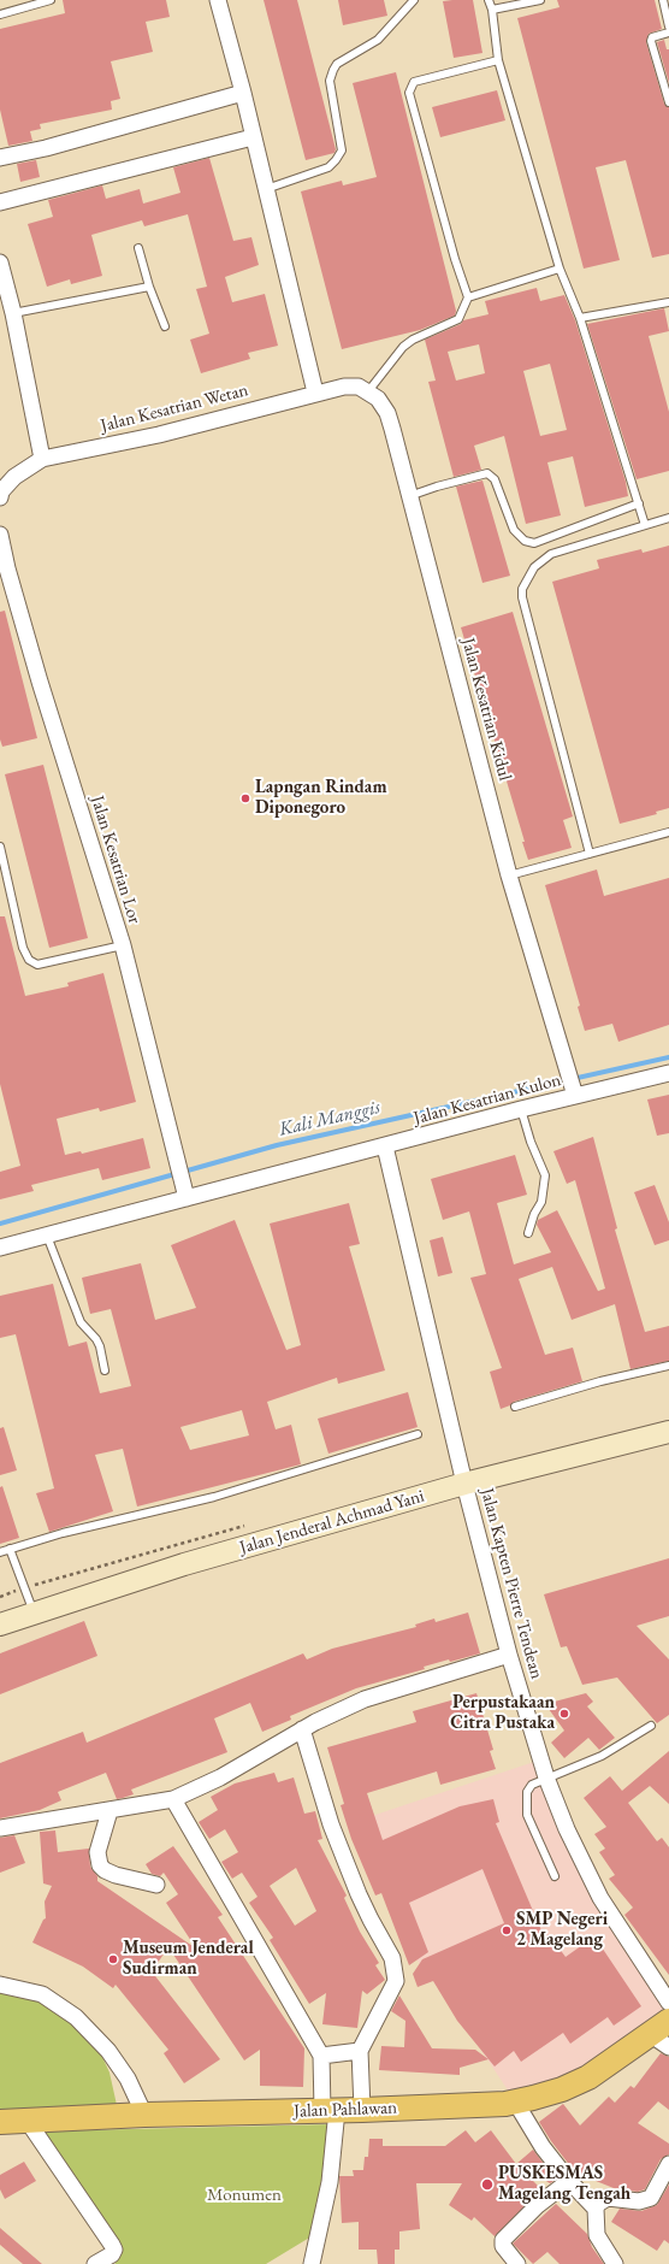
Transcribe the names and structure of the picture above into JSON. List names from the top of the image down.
{
  "streets": {
    "main road": ["Jalan Jenderal Achmad Yani", "Jalan Pahlawan"],
    "street": [
      "Jalan Kesatrian Wetan",
      "Jalan Kesatrian Kidul",
      "Jalan Kesatrian Lor",
      "Jalan Kesatrian Kulon",
      "Jalan Kapten Pierre Tendean"
    ]
  },
  "crossings": [
    ["Jalan Kesatrian Kidul", "Jalan Kesatrian Kulon"],
    ["Jalan Kesatrian Lor", "Jalan Kesatrian Kulon"],
    ["Jalan Kesatrian Kulon", "Jalan Kapten Pierre Tendean"],
    ["Jalan Jenderal Achmad Yani", "Jalan Kapten Pierre Tendean"]
  ],
  "water": ["Kali Manggis"],
  "parks": ["Monumen"],
  "places": [
    "Lapngan Rindam Diponegoro",
    "Perpustakaan Citra Pustaka",
    "SMP Negeri 2 Magelang",
    "Museum Jenderal Sudirman",
    "PUSKESMAS Magelang Tengah"
  ]
}
